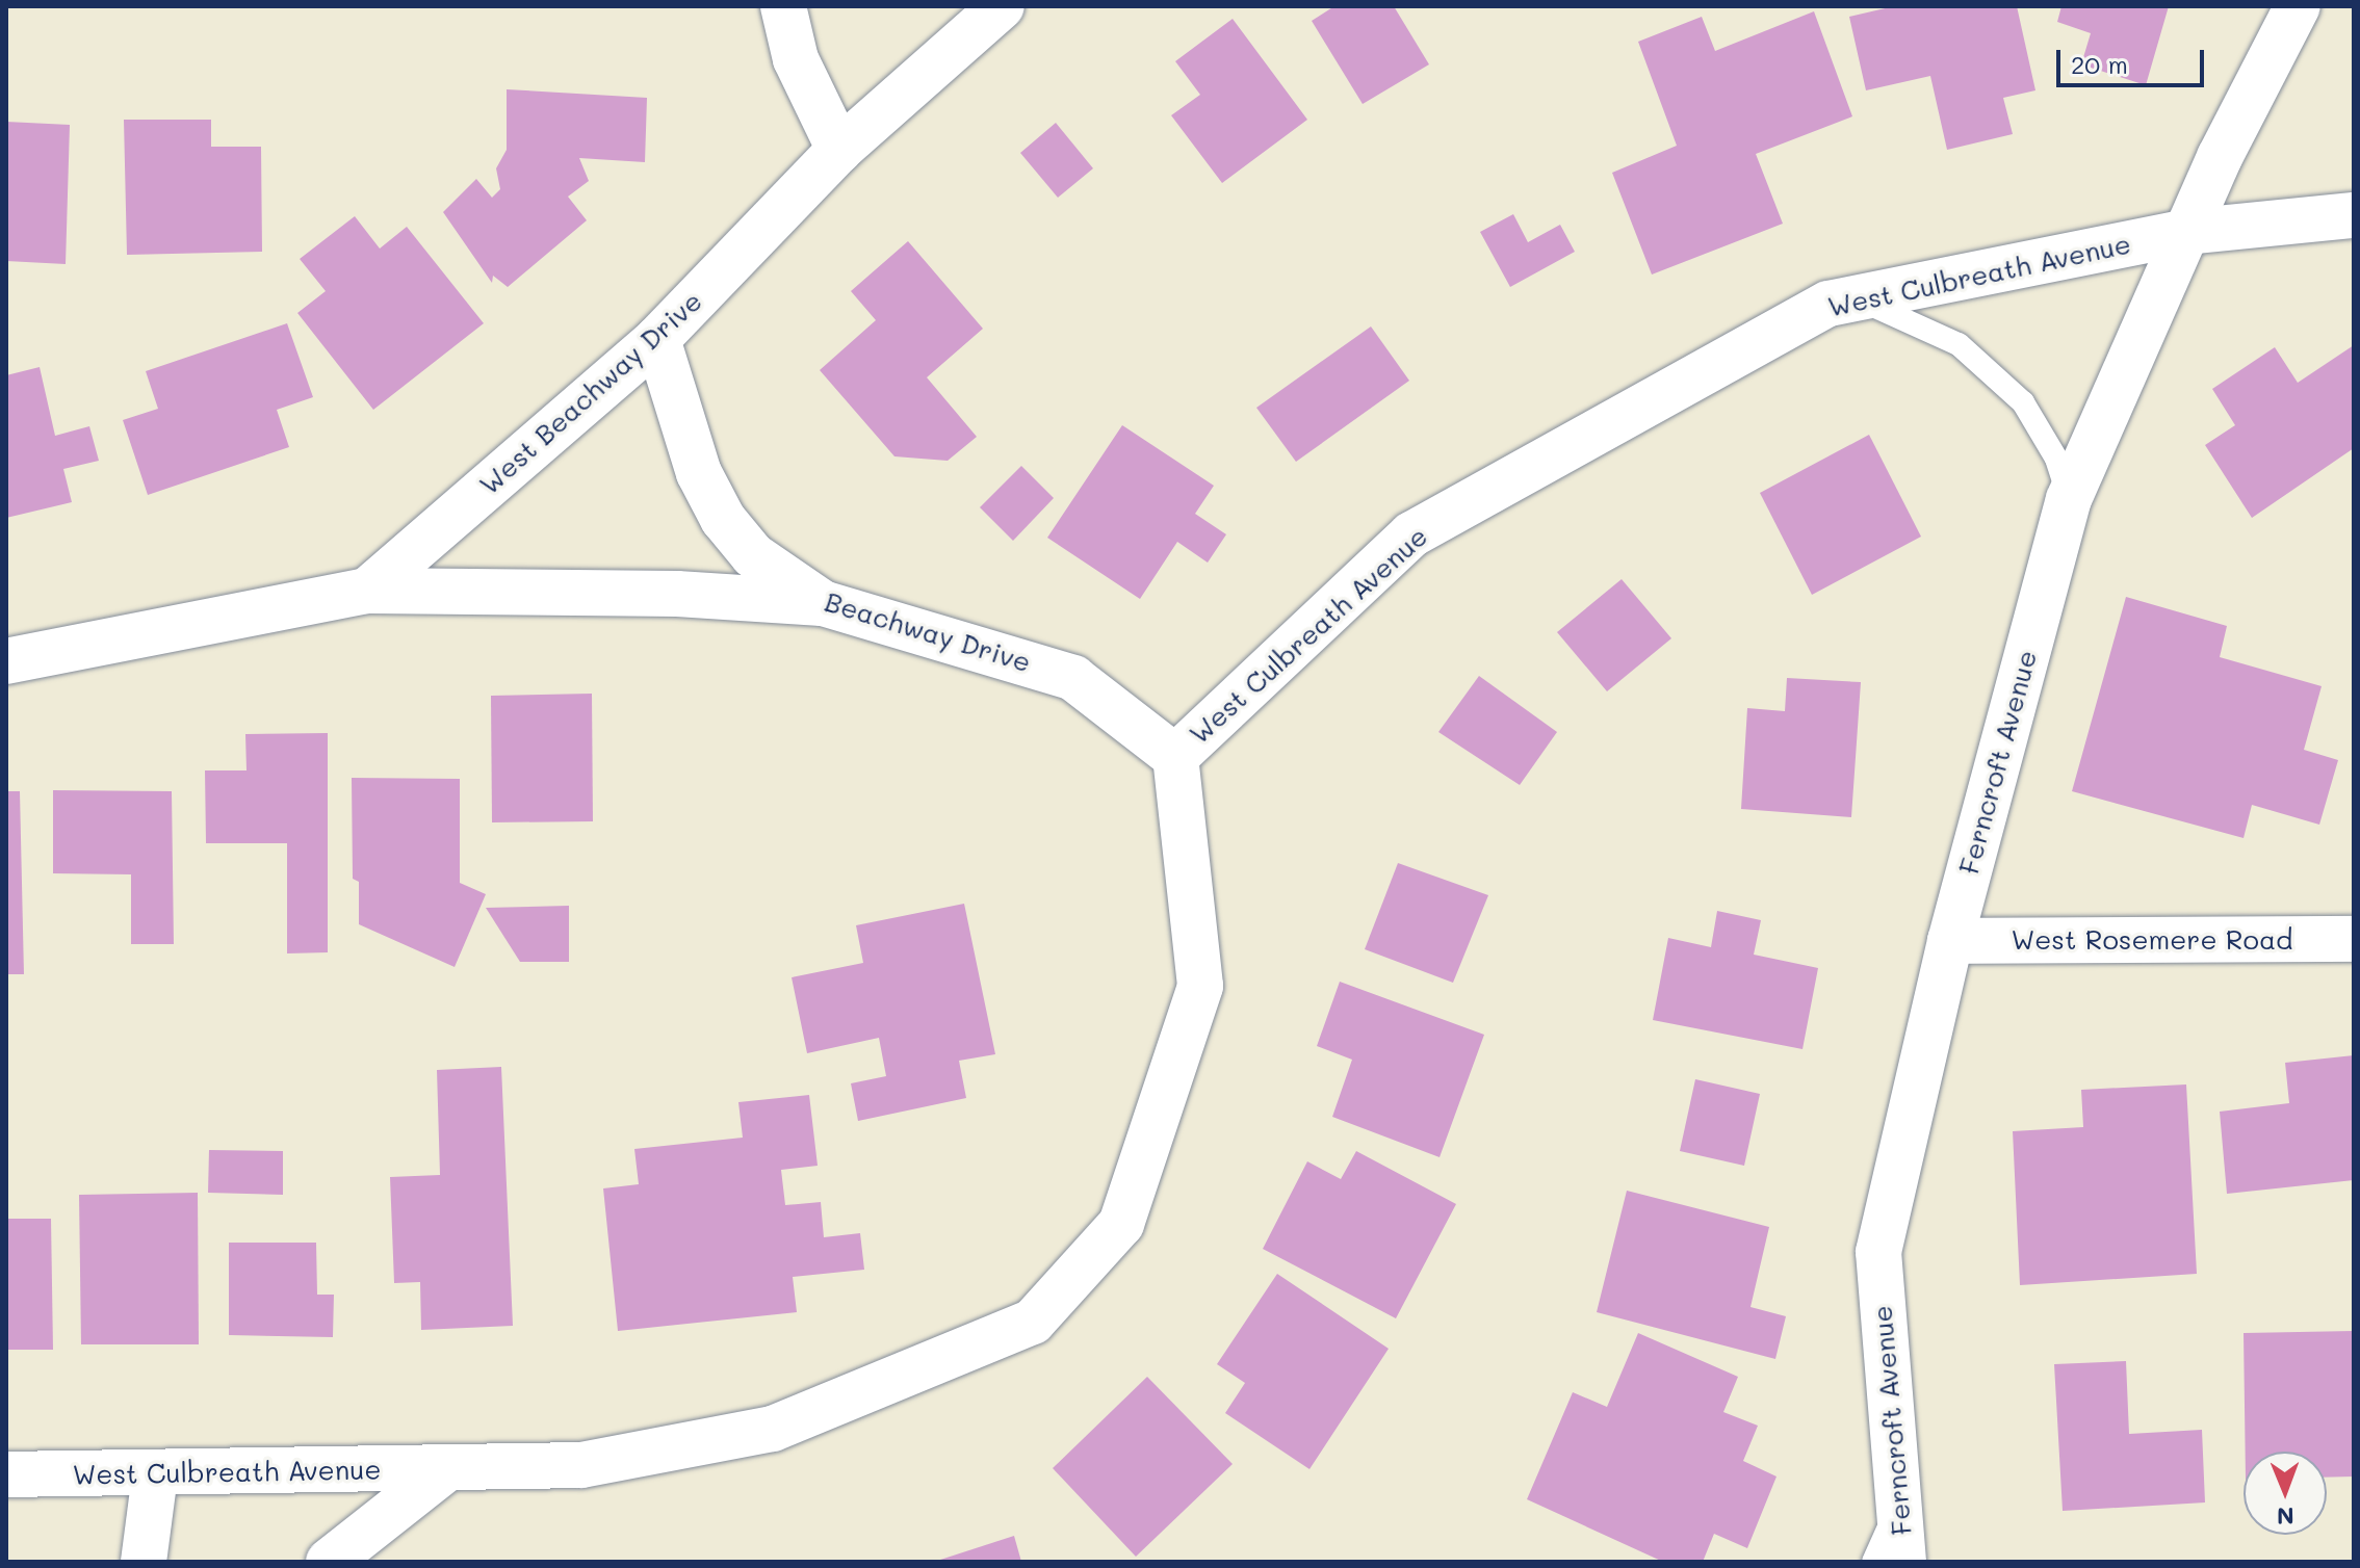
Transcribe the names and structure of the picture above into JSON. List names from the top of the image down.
{
  "streets": {
    "street": [
      "West Culbreath Avenue",
      "West Beachway Drive",
      "Beachway Drive",
      "Ferncroft Avenue",
      "West Rosemere Road"
    ]
  },
  "crossings": [
    ["West Culbreath Avenue", "Beachway Drive"],
    ["West Culbreath Avenue", "Ferncroft Avenue"],
    ["West Beachway Drive", "Beachway Drive"],
    ["Ferncroft Avenue", "West Rosemere Road"]
  ],
  "scale_bar": "20 m",
  "north": "bottom"
}
